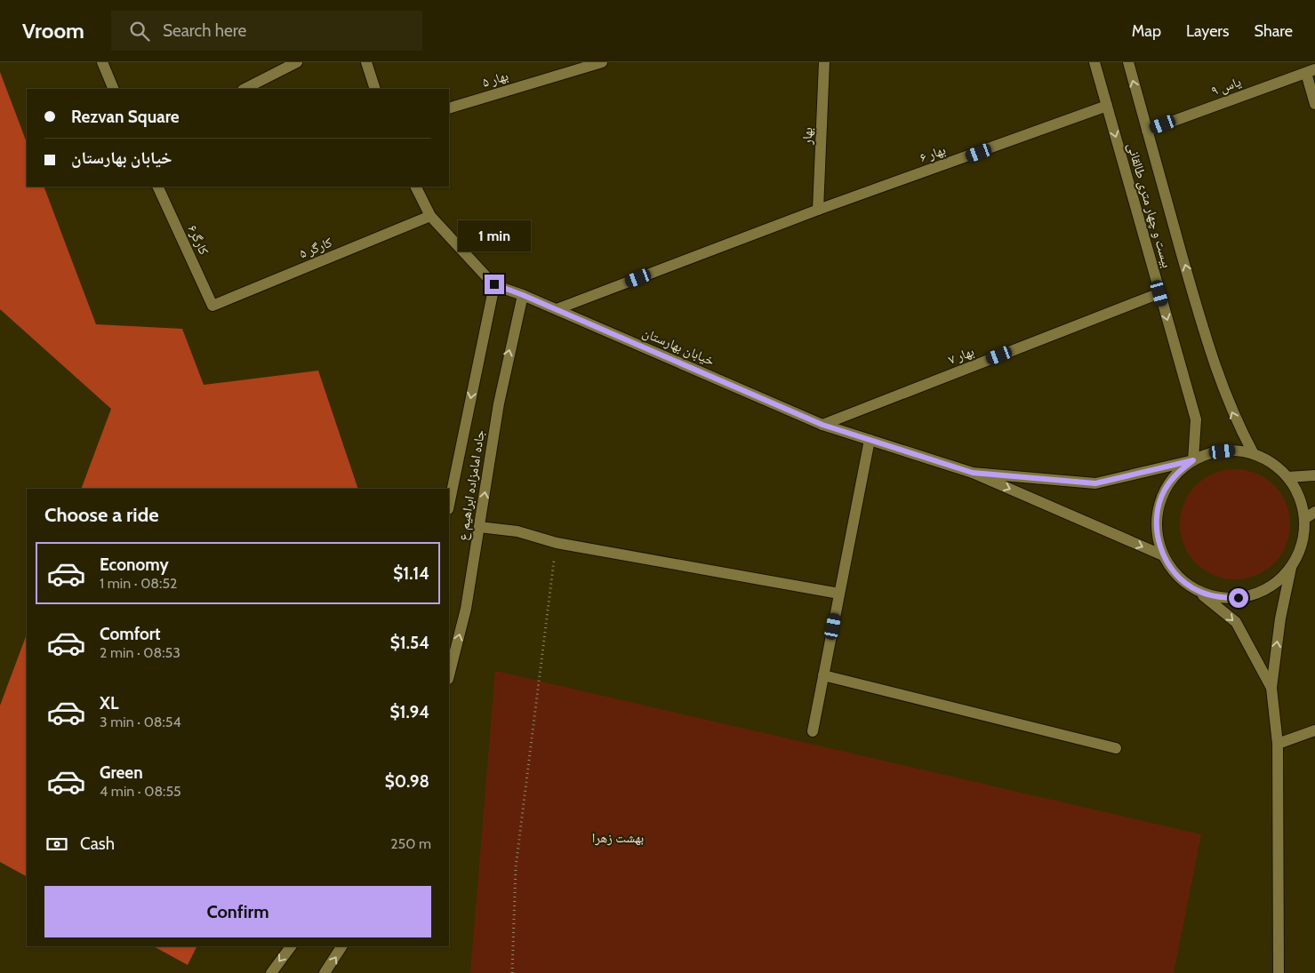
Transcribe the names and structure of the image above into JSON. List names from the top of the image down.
{
  "streets": {
    "street": [
      "بهار ۵",
      "یاس ۹",
      "بهار",
      "بهار ۶",
      "بیست و چهار متری طالقانی",
      "کارگر۶",
      "کارگر ۵",
      "خیابان بهارستان",
      "بهار ۷",
      "جاده امامزاده ابراهیم ع"
    ]
  },
  "crossings": [
    ["یاس ۹", "بیست و چهار متری طالقانی"],
    ["بهار", "بهار ۶"],
    ["بهار ۶", "بیست و چهار متری طالقانی"],
    ["بهار ۶", "خیابان بهارستان"],
    ["بیست و چهار متری طالقانی", "بهار ۷"],
    ["کارگر۶", "کارگر ۵"],
    ["کارگر ۵", "خیابان بهارستان"],
    ["خیابان بهارستان", "بهار ۷"],
    ["خیابان بهارستان", "جاده امامزاده ابراهیم ع"]
  ],
  "parks": ["بهشت زهرا"],
  "page": {
    "header": "Vroom",
    "search": "Search here",
    "nav": ["Map", "Layers", "Share"],
    "banner": ["Rezvan Square", "خیابان بهارستان"],
    "bubble": "1 min",
    "heading": "Choose a ride",
    "list": [
      {
        "name": "Economy",
        "note": "1 min · 08:52",
        "value": "$1.14"
      },
      {
        "name": "Comfort",
        "note": "2 min · 08:53",
        "value": "$1.54"
      },
      {
        "name": "XL",
        "note": "3 min · 08:54",
        "value": "$1.94"
      },
      {
        "name": "Green",
        "note": "4 min · 08:55",
        "value": "$0.98"
      }
    ],
    "pay": ["Cash", "250 m"],
    "buttons": "Confirm"
  }
}
